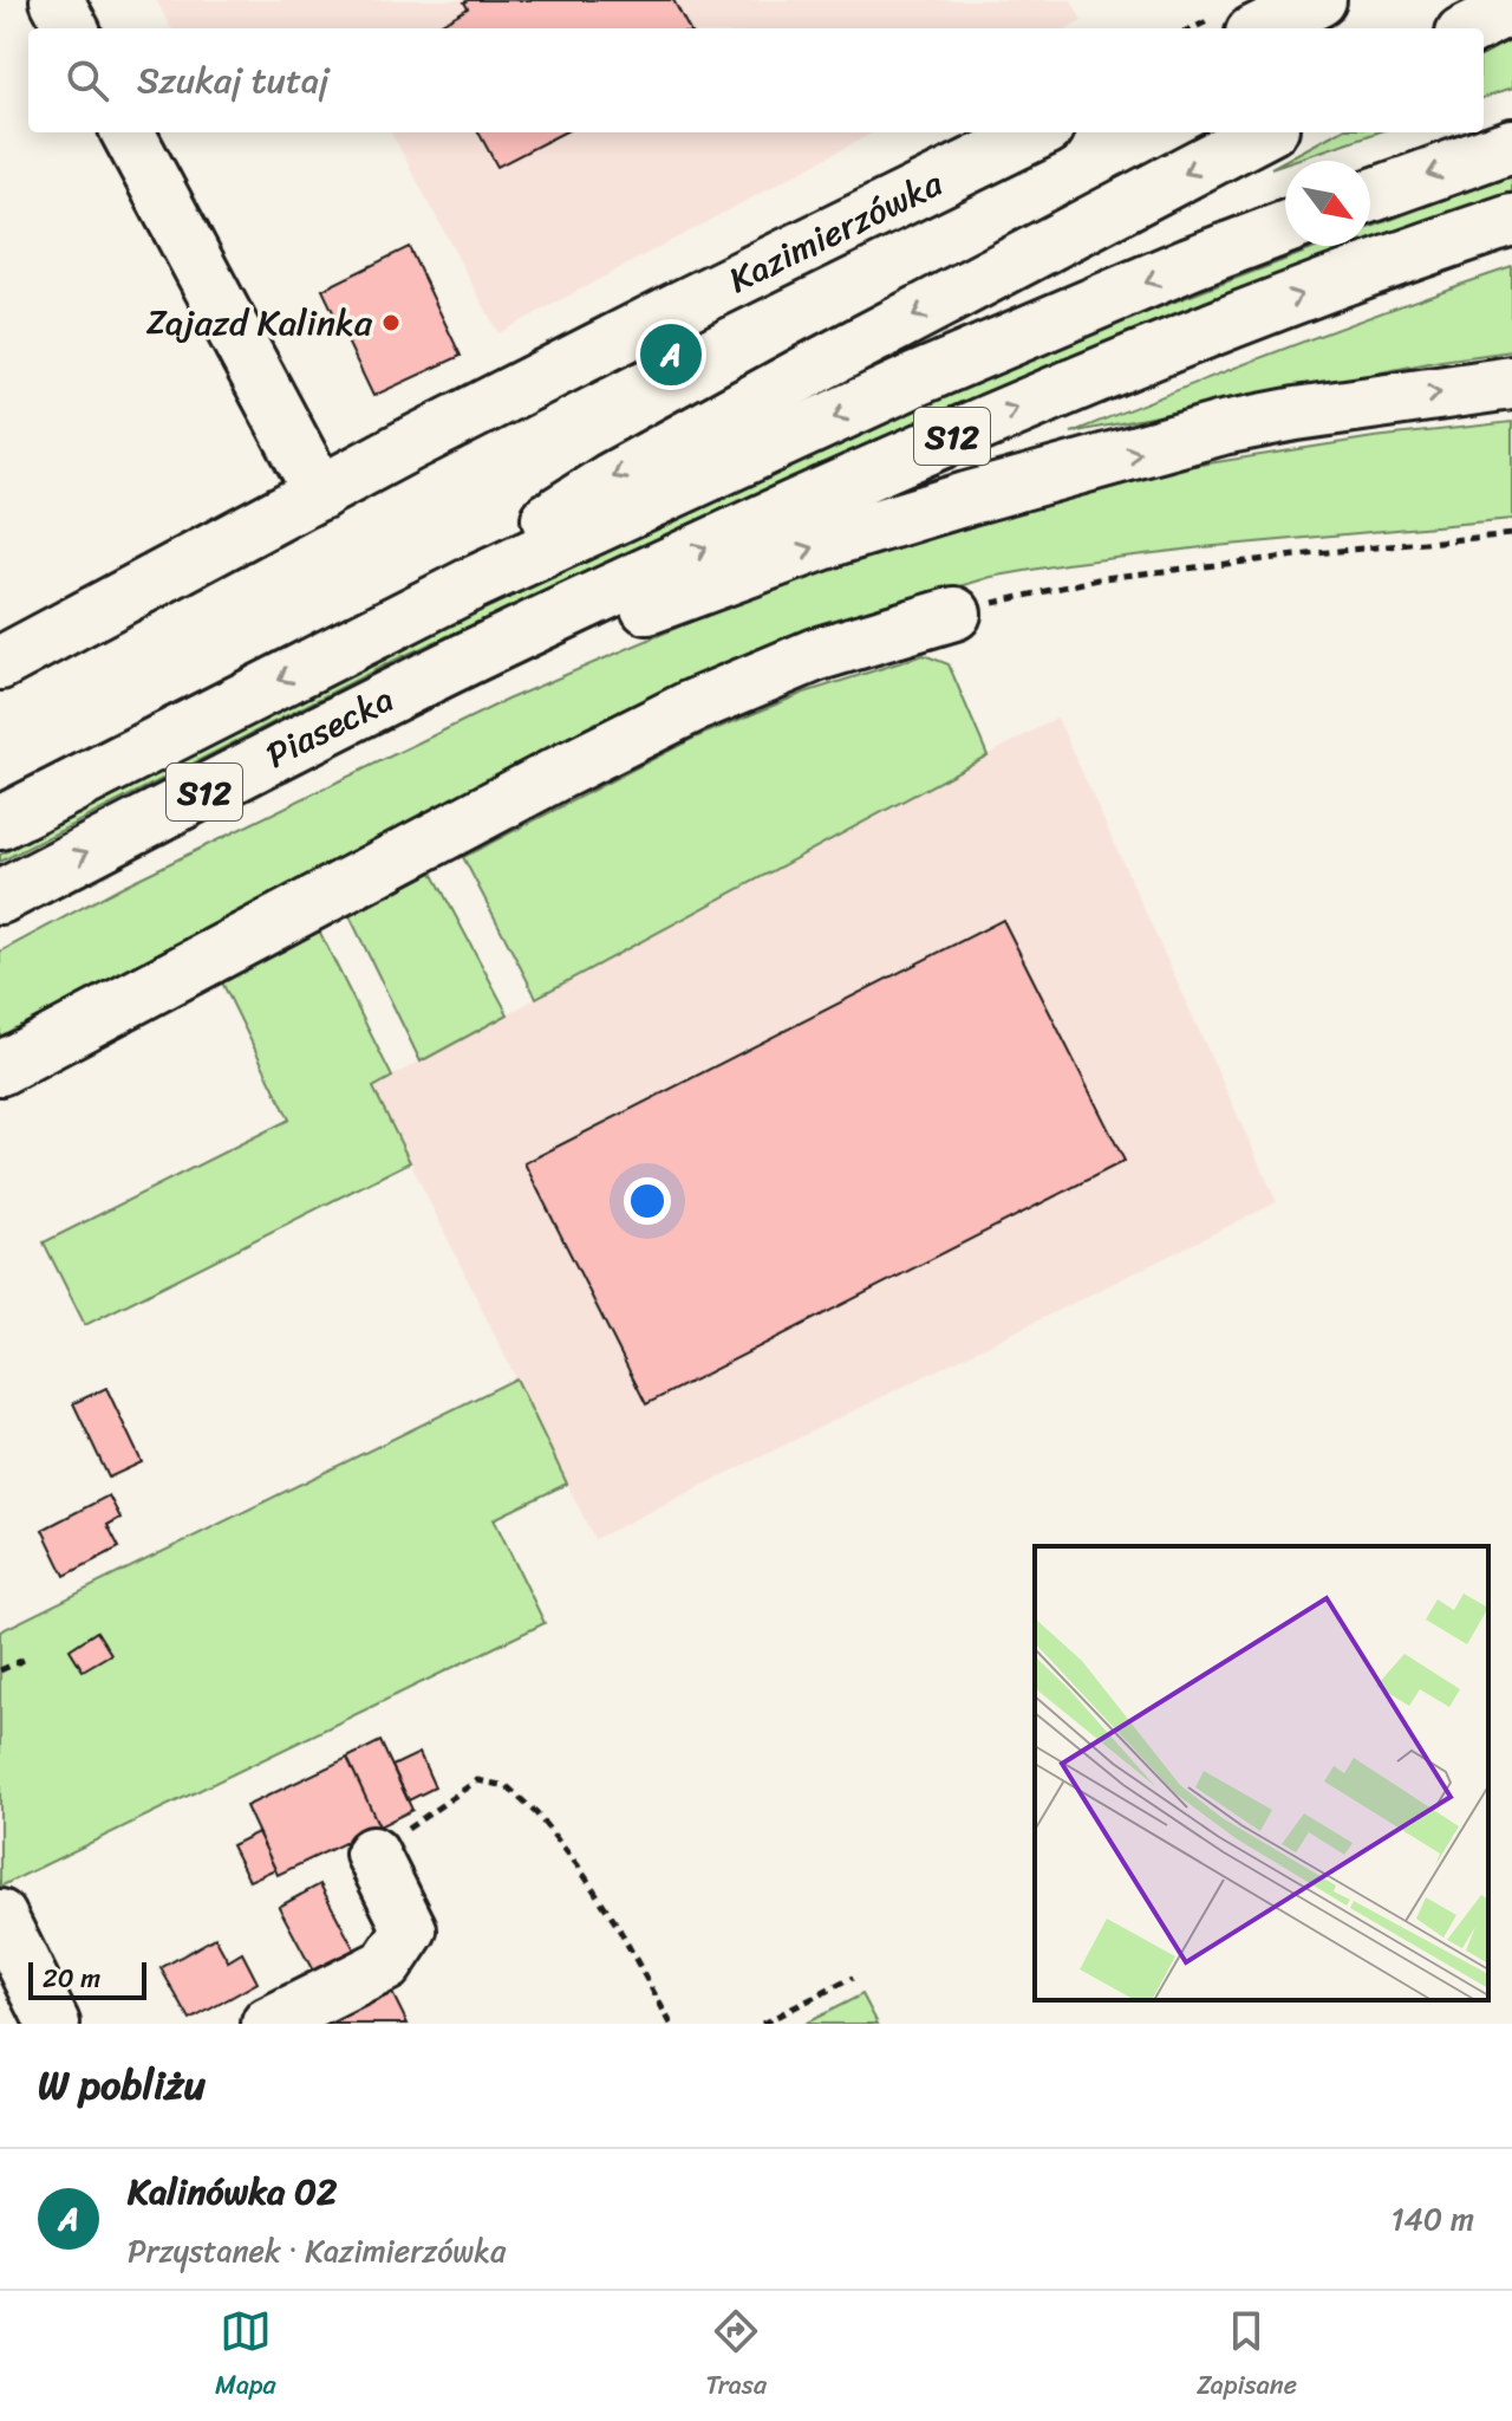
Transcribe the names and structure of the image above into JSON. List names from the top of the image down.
{
  "streets": {
    "main road": ["Kazimierzówka", "S12", "Piasecka"]
  },
  "crossings": [
    ["S12", "Piasecka"]
  ],
  "places": ["Zajazd Kalinka"],
  "scale_bar": "20 m",
  "north": "bottom right",
  "page": {
    "search": "Szukaj tutaj",
    "pins": "A",
    "scale": "20 m",
    "heading": "W pobliżu",
    "list": [
      {
        "mark": "A",
        "name": "Kalinówka 02",
        "note": "Przystanek · Kazimierzówka",
        "value": "140 m"
      }
    ],
    "nav": ["Mapa", "Trasa", "Zapisane"]
  }
}
